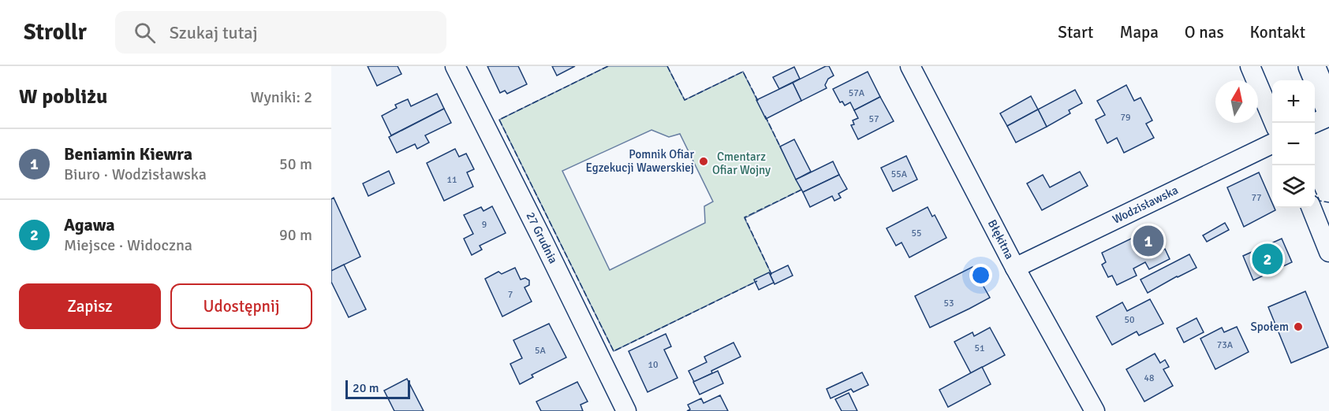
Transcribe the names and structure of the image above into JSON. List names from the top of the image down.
{
  "streets": {
    "street": ["Wodzisławska", "27 Grudnia", "Błękitna"]
  },
  "crossings": [
    ["Wodzisławska", "Błękitna"]
  ],
  "parks": ["Cmentarz Ofiar Wojny"],
  "places": ["Pomnik Ofiar Egzekucji Wawerskiej", "Społem"],
  "house_numbers": [
    "57A",
    "79",
    "57",
    "55A",
    "11",
    "77",
    "9",
    "55",
    "7",
    "53",
    "50",
    "73A",
    "51",
    "5A",
    "10",
    "48"
  ],
  "scale_bar": "20 m",
  "north": "top",
  "page": {
    "header": "Strollr",
    "search": "Szukaj tutaj",
    "nav": [
      "Start",
      "Mapa",
      "O nas",
      "Kontakt"
    ],
    "heading": ["W pobliżu", "Wyniki: 2"],
    "map_buttons": ["+", "−"],
    "list": [
      {
        "mark": "1",
        "name": "Beniamin Kiewra",
        "note": "Biuro · Wodzisławska",
        "value": "50 m"
      },
      {
        "mark": "2",
        "name": "Agawa",
        "note": "Miejsce · Widoczna",
        "value": "90 m"
      }
    ],
    "pins": ["1", "2"],
    "buttons": ["Zapisz", "Udostępnij"],
    "scale": "20 m"
  }
}
